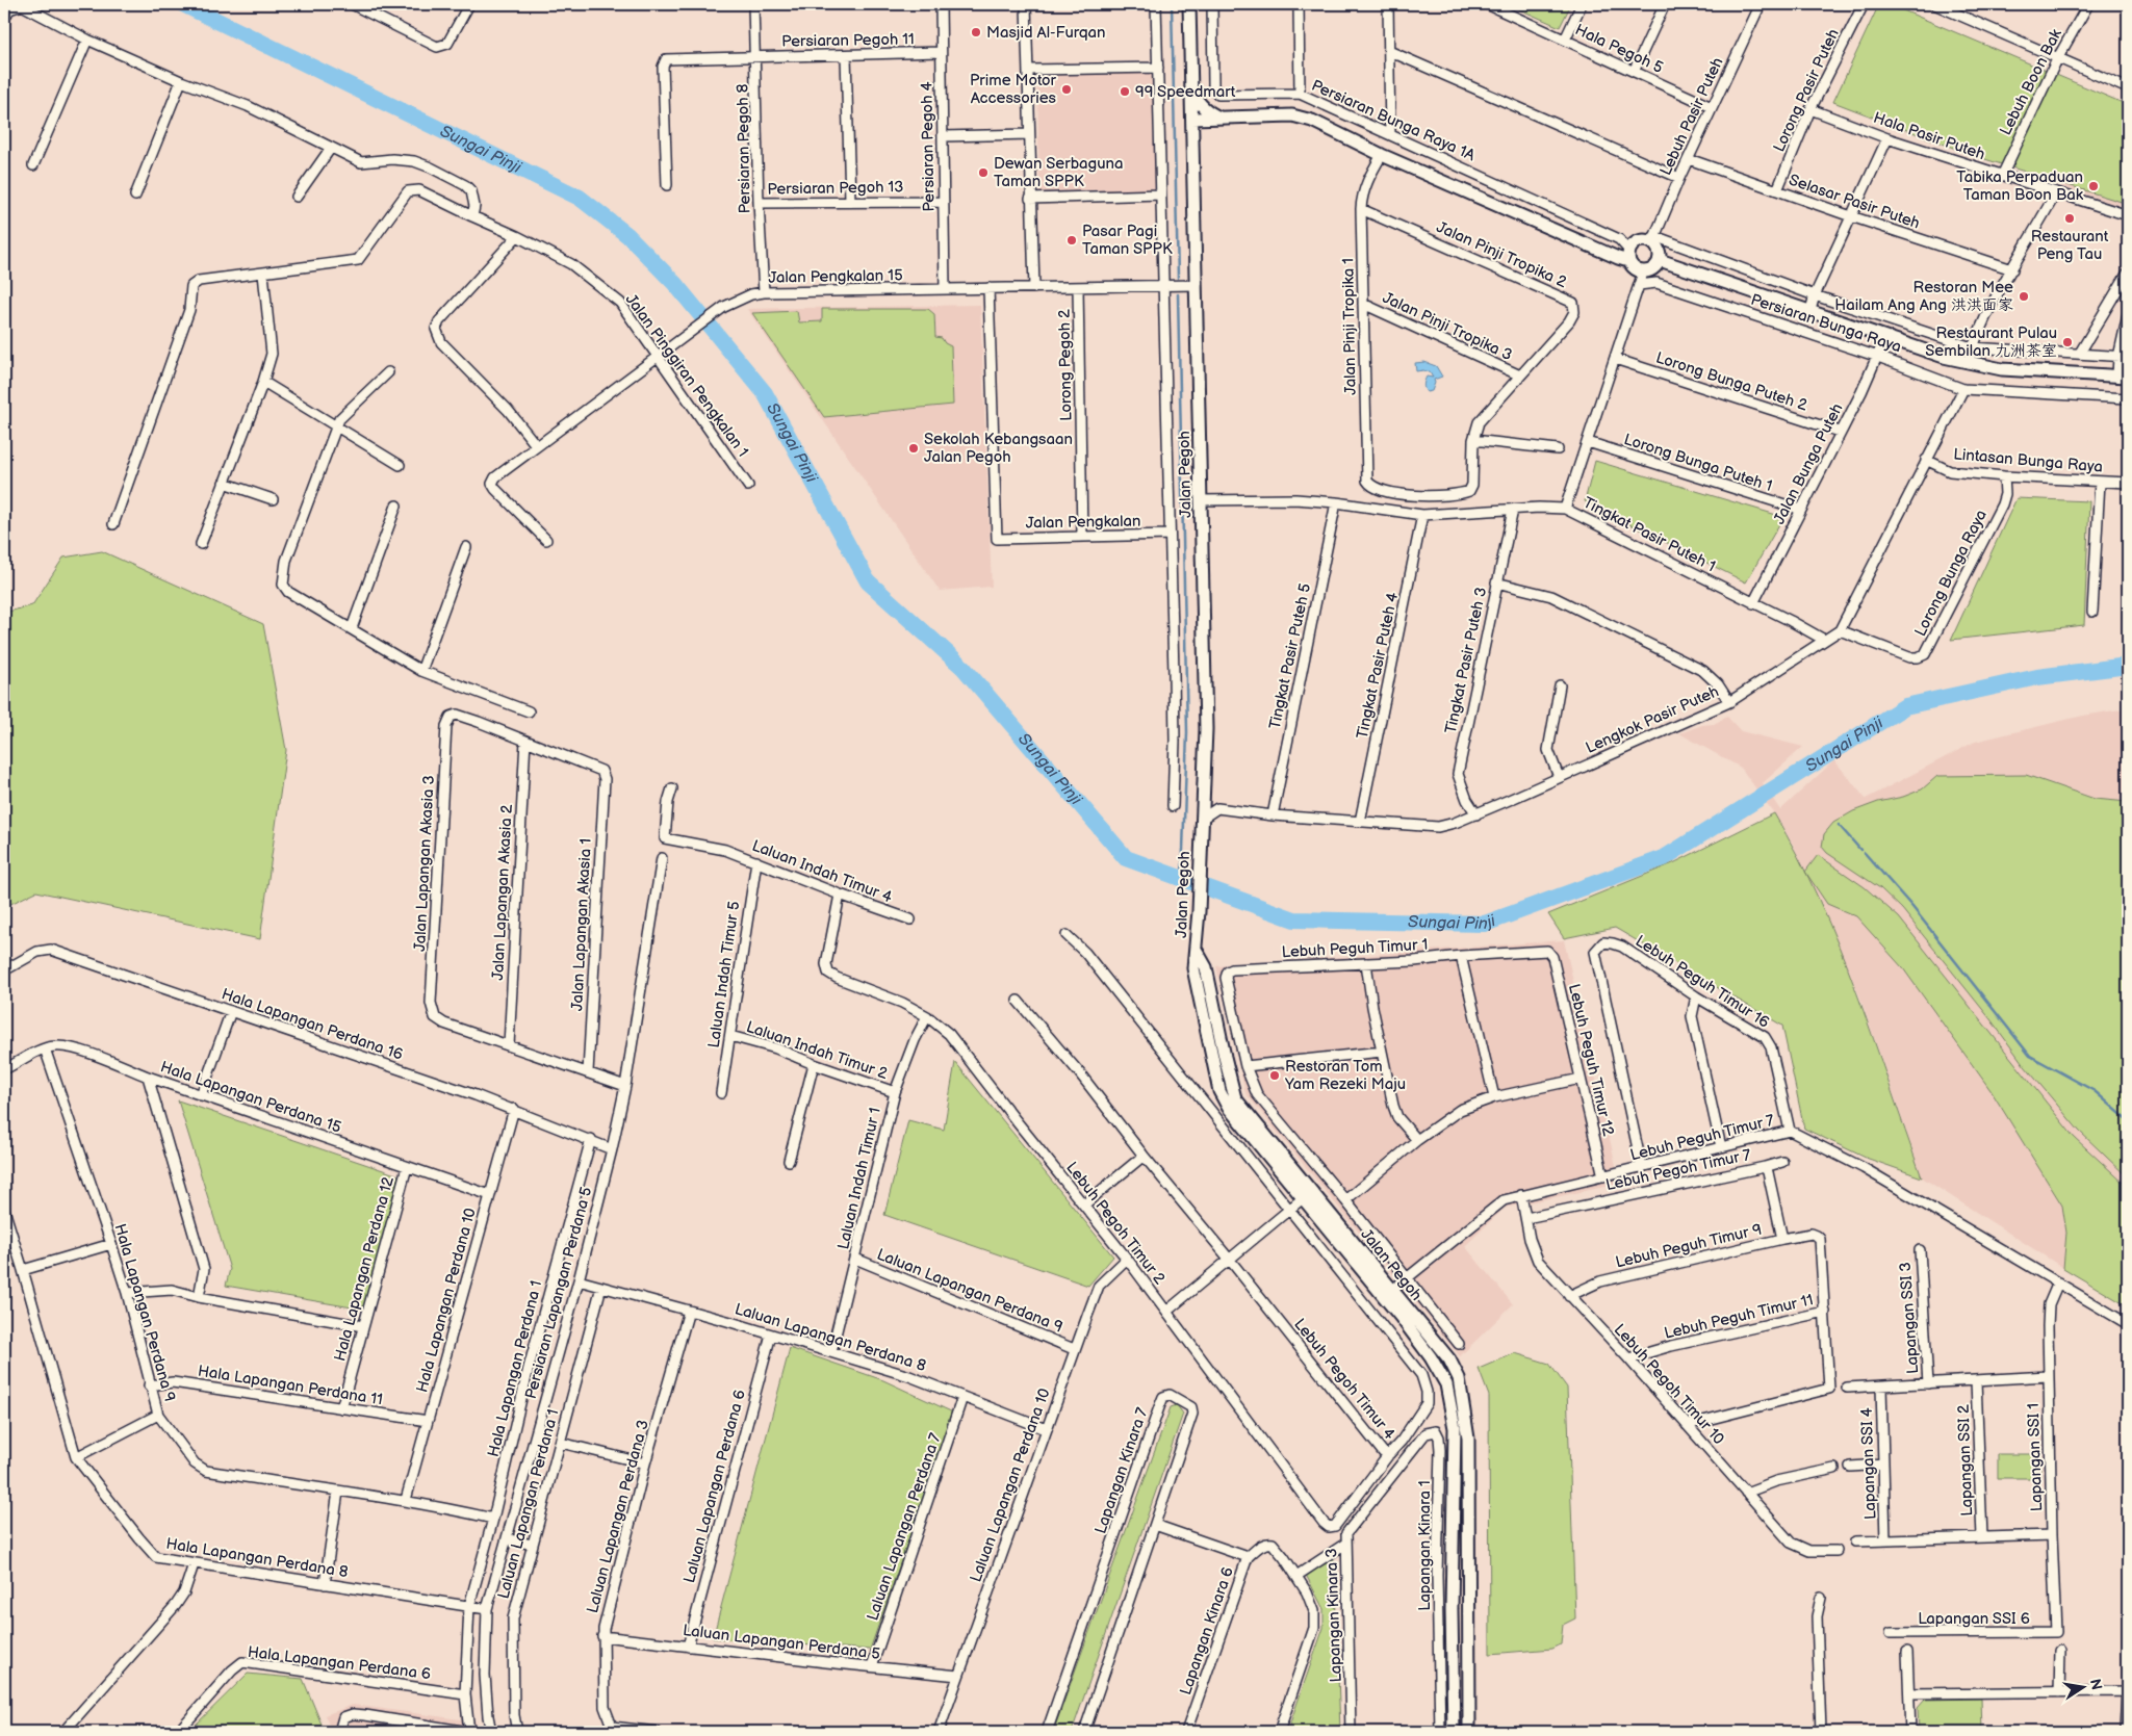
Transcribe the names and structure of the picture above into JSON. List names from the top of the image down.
{
  "streets": {
    "street": [
      "Persiaran Pegoh 11",
      "Hala Pegoh 5",
      "Lebuh Boon Bak",
      "Lorong Pasir Puteh",
      "Lebuh Pasir Puteh",
      "Persiaran Bunga Raya 1A",
      "Hala Pasir Puteh",
      "Persiaran Pegoh 4",
      "Persiaran Pegoh 8",
      "Persiaran Pegoh 13",
      "Selasar Pasir Puteh",
      "Jalan Pinji Tropika 2",
      "Jalan Pengkalan 15",
      "Persiaran Bunga Raya",
      "Jalan Pinji Tropika 1",
      "Jalan Pinji Tropika 3",
      "Lorong Pegoh 2",
      "Jalan Pinggiran Pengkalan 1",
      "Lorong Bunga Puteh 2",
      "Lintasan Bunga Raya",
      "Lorong Bunga Puteh 1",
      "Jalan Bunga Puteh",
      "Jalan Pegoh",
      "Jalan Pengkalan",
      "Tingkat Pasir Puteh 1",
      "Lorong Bunga Raya",
      "Tingkat Pasir Puteh 5",
      "Tingkat Pasir Puteh 3",
      "Tingkat Pasir Puteh 4",
      "Lengkok Pasir Puteh",
      "Jalan Lapangan Akasia 3",
      "Laluan Indah Timur 4",
      "Jalan Lapangan Akasia 2",
      "Jalan Lapangan Akasia 1",
      "Lebuh Peguh Timur 1",
      "Laluan Indah Timur 5",
      "Lebuh Peguh Timur 16",
      "Hala Lapangan Perdana 16",
      "Laluan Indah Timur 2",
      "Lebuh Peguh Timur 12",
      "Hala Lapangan Perdana 15",
      "Lebuh Peguh Timur 7",
      "Lebuh Pegoh Timur 7",
      "Laluan Indah Timur 1",
      "Lebuh Pegoh Timur 2",
      "Lebuh Peguh Timur 9",
      "Hala Lapangan Perdana 12",
      "Laluan Lapangan Perdana 9",
      "Persiaran Lapangan Perdana 5",
      "Hala Lapangan Perdana 10",
      "Hala Lapangan Perdana 9",
      "Lebuh Peguh Timur 11",
      "Lapangan SSI 3",
      "Laluan Lapangan Perdana 8",
      "Hala Lapangan Perdana 1",
      "Lebuh Pegoh Timur 4",
      "Lebuh Pegoh Timur 10",
      "Hala Lapangan Perdana 11",
      "Lapangan SSI 1",
      "Lapangan SSI 2",
      "Lapangan SSI 4",
      "Lapangan Kinara 7",
      "Laluan Lapangan Perdana 10",
      "Laluan Lapangan Perdana 6",
      "Laluan Lapangan Perdana 1",
      "Laluan Lapangan Perdana 3",
      "Laluan Lapangan Perdana 7",
      "Lapangan Kinara 1",
      "Hala Lapangan Perdana 8",
      "Lapangan Kinara 3",
      "Lapangan SSI 6",
      "Lapangan Kinara 6",
      "Laluan Lapangan Perdana 5",
      "Hala Lapangan Perdana 6"
    ]
  },
  "crossings": [
    ["Persiaran Pegoh 11", "Persiaran Pegoh 4"],
    ["Persiaran Pegoh 11", "Persiaran Pegoh 8"],
    ["Hala Pegoh 5", "Lebuh Pasir Puteh"],
    ["Lebuh Boon Bak", "Hala Pasir Puteh"],
    ["Lorong Pasir Puteh", "Hala Pasir Puteh"],
    ["Lorong Pasir Puteh", "Selasar Pasir Puteh"],
    ["Lebuh Pasir Puteh", "Persiaran Bunga Raya 1A"],
    ["Lebuh Pasir Puteh", "Selasar Pasir Puteh"],
    ["Lebuh Pasir Puteh", "Persiaran Bunga Raya"],
    ["Persiaran Bunga Raya 1A", "Persiaran Bunga Raya"],
    ["Persiaran Pegoh 4", "Persiaran Pegoh 13"],
    ["Persiaran Pegoh 4", "Jalan Pengkalan 15"],
    ["Persiaran Pegoh 8", "Persiaran Pegoh 13"],
    ["Persiaran Pegoh 8", "Jalan Pengkalan 15"],
    ["Jalan Pinji Tropika 2", "Jalan Pinji Tropika 1"],
    ["Jalan Pinji Tropika 2", "Jalan Pinji Tropika 3"],
    ["Jalan Pengkalan 15", "Lorong Pegoh 2"],
    ["Jalan Pengkalan 15", "Jalan Pinggiran Pengkalan 1"],
    ["Jalan Pengkalan 15", "Jalan Pegoh"],
    ["Jalan Pengkalan 15", "Jalan Pengkalan"],
    ["Persiaran Bunga Raya", "Jalan Bunga Puteh"],
    ["Jalan Pinji Tropika 1", "Jalan Pinji Tropika 3"],
    ["Lorong Pegoh 2", "Jalan Pengkalan"],
    ["Lorong Bunga Puteh 2", "Jalan Bunga Puteh"],
    ["Lintasan Bunga Raya", "Lorong Bunga Raya"],
    ["Lorong Bunga Puteh 1", "Jalan Bunga Puteh"],
    ["Jalan Bunga Puteh", "Tingkat Pasir Puteh 1"],
    ["Jalan Pegoh", "Jalan Pengkalan"],
    ["Jalan Pegoh", "Tingkat Pasir Puteh 1"],
    ["Jalan Pegoh", "Lebuh Peguh Timur 1"],
    ["Jalan Pegoh", "Lebuh Peguh Timur 7"],
    ["Tingkat Pasir Puteh 1", "Tingkat Pasir Puteh 5"],
    ["Tingkat Pasir Puteh 1", "Tingkat Pasir Puteh 3"],
    ["Tingkat Pasir Puteh 1", "Tingkat Pasir Puteh 4"],
    ["Tingkat Pasir Puteh 1", "Lengkok Pasir Puteh"],
    ["Lorong Bunga Raya", "Lengkok Pasir Puteh"],
    ["Tingkat Pasir Puteh 5", "Lengkok Pasir Puteh"],
    ["Tingkat Pasir Puteh 3", "Lengkok Pasir Puteh"],
    ["Tingkat Pasir Puteh 4", "Lengkok Pasir Puteh"],
    ["Jalan Lapangan Akasia 3", "Jalan Lapangan Akasia 2"],
    ["Jalan Lapangan Akasia 3", "Jalan Lapangan Akasia 1"],
    ["Laluan Indah Timur 4", "Laluan Indah Timur 5"],
    ["Laluan Indah Timur 4", "Lebuh Pegoh Timur 2"],
    ["Jalan Lapangan Akasia 2", "Jalan Lapangan Akasia 1"],
    ["Lebuh Peguh Timur 1", "Lebuh Peguh Timur 12"],
    ["Laluan Indah Timur 5", "Laluan Indah Timur 2"],
    ["Lebuh Peguh Timur 16", "Lebuh Peguh Timur 12"],
    ["Lebuh Peguh Timur 16", "Lebuh Peguh Timur 7"],
    ["Hala Lapangan Perdana 16", "Persiaran Lapangan Perdana 5"],
    ["Hala Lapangan Perdana 16", "Hala Lapangan Perdana 10"],
    ["Hala Lapangan Perdana 16", "Hala Lapangan Perdana 1"],
    ["Laluan Indah Timur 2", "Laluan Indah Timur 1"],
    ["Lebuh Peguh Timur 12", "Lebuh Peguh Timur 7"],
    ["Hala Lapangan Perdana 15", "Hala Lapangan Perdana 12"],
    ["Hala Lapangan Perdana 15", "Hala Lapangan Perdana 10"],
    ["Hala Lapangan Perdana 15", "Hala Lapangan Perdana 9"],
    ["Lebuh Peguh Timur 7", "Lebuh Pegoh Timur 10"],
    ["Lebuh Peguh Timur 7", "Lapangan SSI 1"],
    ["Lebuh Pegoh Timur 7", "Lebuh Peguh Timur 9"],
    ["Lebuh Pegoh Timur 7", "Lebuh Pegoh Timur 10"],
    ["Laluan Indah Timur 1", "Lebuh Pegoh Timur 2"],
    ["Laluan Indah Timur 1", "Laluan Lapangan Perdana 9"],
    ["Laluan Indah Timur 1", "Laluan Lapangan Perdana 8"],
    ["Lebuh Pegoh Timur 2", "Lebuh Pegoh Timur 4"],
    ["Lebuh Pegoh Timur 2", "Laluan Lapangan Perdana 10"],
    ["Lebuh Peguh Timur 9", "Lebuh Peguh Timur 11"],
    ["Lebuh Peguh Timur 9", "Lebuh Pegoh Timur 10"],
    ["Hala Lapangan Perdana 12", "Hala Lapangan Perdana 11"],
    ["Laluan Lapangan Perdana 9", "Laluan Lapangan Perdana 10"],
    ["Persiaran Lapangan Perdana 5", "Laluan Lapangan Perdana 8"],
    ["Persiaran Lapangan Perdana 5", "Hala Lapangan Perdana 8"],
    ["Hala Lapangan Perdana 10", "Hala Lapangan Perdana 9"],
    ["Hala Lapangan Perdana 10", "Hala Lapangan Perdana 11"],
    ["Hala Lapangan Perdana 9", "Hala Lapangan Perdana 1"],
    ["Hala Lapangan Perdana 9", "Hala Lapangan Perdana 11"],
    ["Lebuh Peguh Timur 11", "Lebuh Pegoh Timur 10"],
    ["Laluan Lapangan Perdana 8", "Laluan Lapangan Perdana 10"],
    ["Laluan Lapangan Perdana 8", "Laluan Lapangan Perdana 6"],
    ["Laluan Lapangan Perdana 8", "Laluan Lapangan Perdana 1"],
    ["Laluan Lapangan Perdana 8", "Laluan Lapangan Perdana 3"],
    ["Laluan Lapangan Perdana 8", "Laluan Lapangan Perdana 7"],
    ["Hala Lapangan Perdana 1", "Hala Lapangan Perdana 8"],
    ["Hala Lapangan Perdana 1", "Hala Lapangan Perdana 6"],
    ["Lapangan SSI 1", "Lapangan SSI 6"],
    ["Laluan Lapangan Perdana 10", "Laluan Lapangan Perdana 5"],
    ["Laluan Lapangan Perdana 6", "Laluan Lapangan Perdana 5"],
    ["Laluan Lapangan Perdana 3", "Laluan Lapangan Perdana 5"],
    ["Laluan Lapangan Perdana 7", "Laluan Lapangan Perdana 5"],
    ["Lapangan Kinara 1", "Lapangan Kinara 3"]
  ],
  "water": ["Sungai Pinji"],
  "places": [
    "Masjid Al-Furqan",
    "Prime Motor Accessories",
    "99 Speedmart",
    "Dewan Serbaguna Taman SPPK",
    "Tabika Perpaduan Taman Boon Bak",
    "Restaurant Peng Tau",
    "Pasar Pagi Taman SPPK",
    "Restoran Mee Hailam Ang Ang 洪洪面家",
    "Restaurant Pulau Sembilan 九洲茶室",
    "Sekolah Kebangsaan Jalan Pegoh",
    "Restoran Tom Yam Rezeki Maju"
  ],
  "north": "right"
}
